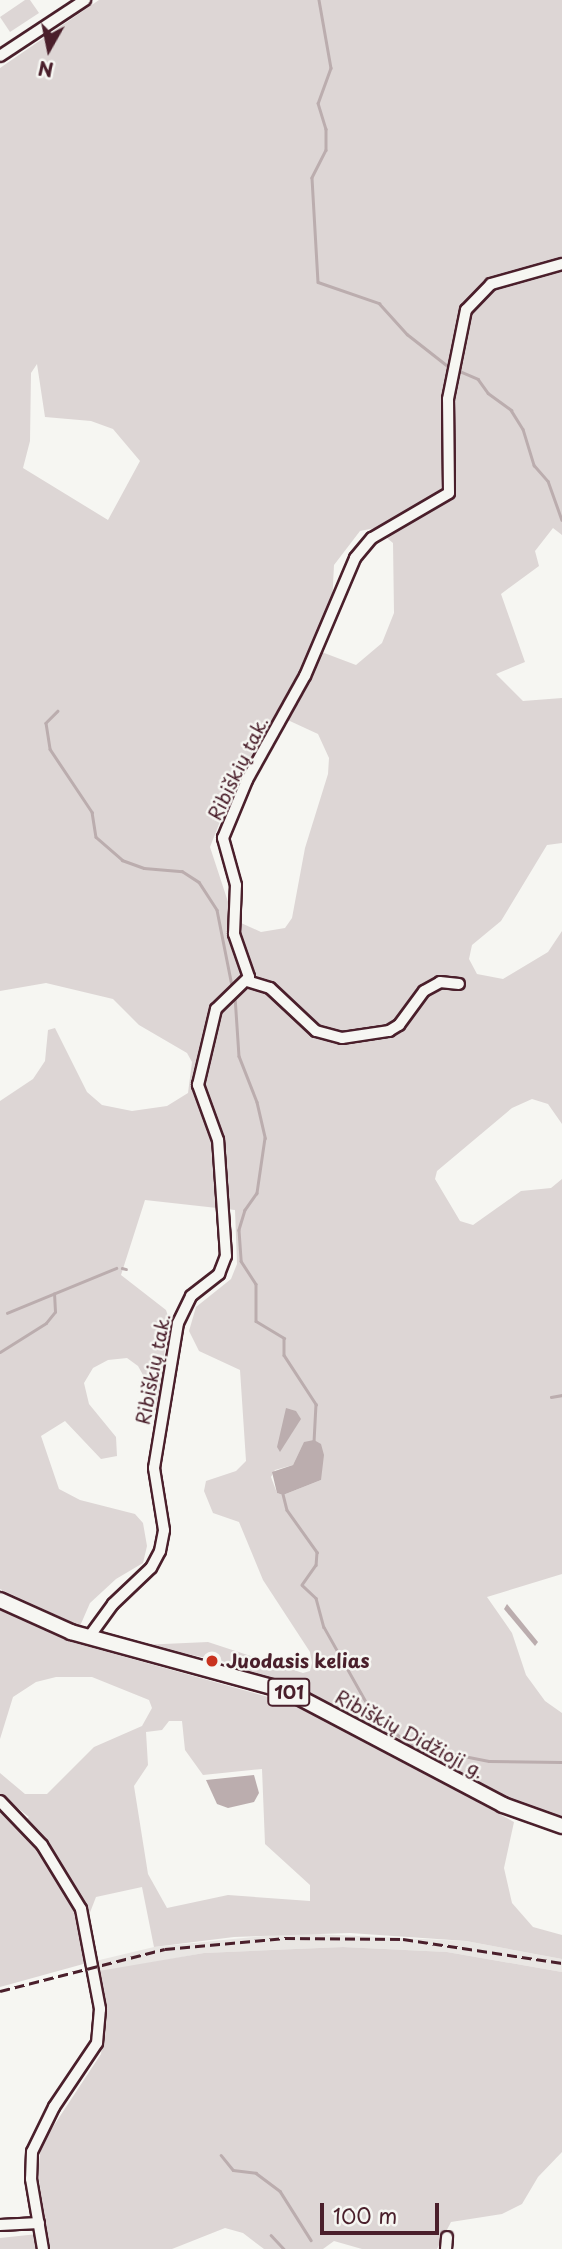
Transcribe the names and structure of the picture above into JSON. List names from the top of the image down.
{
  "streets": {
    "main road": ["101", "Ribiškių Didžioji g."],
    "street": ["Ribiškių tak."]
  },
  "crossings": [
    ["Ribiškių tak.", "Ribiškių Didžioji g."]
  ],
  "places": ["Juodasis kelias"],
  "scale_bar": "100 m",
  "north": "bottom"
}
